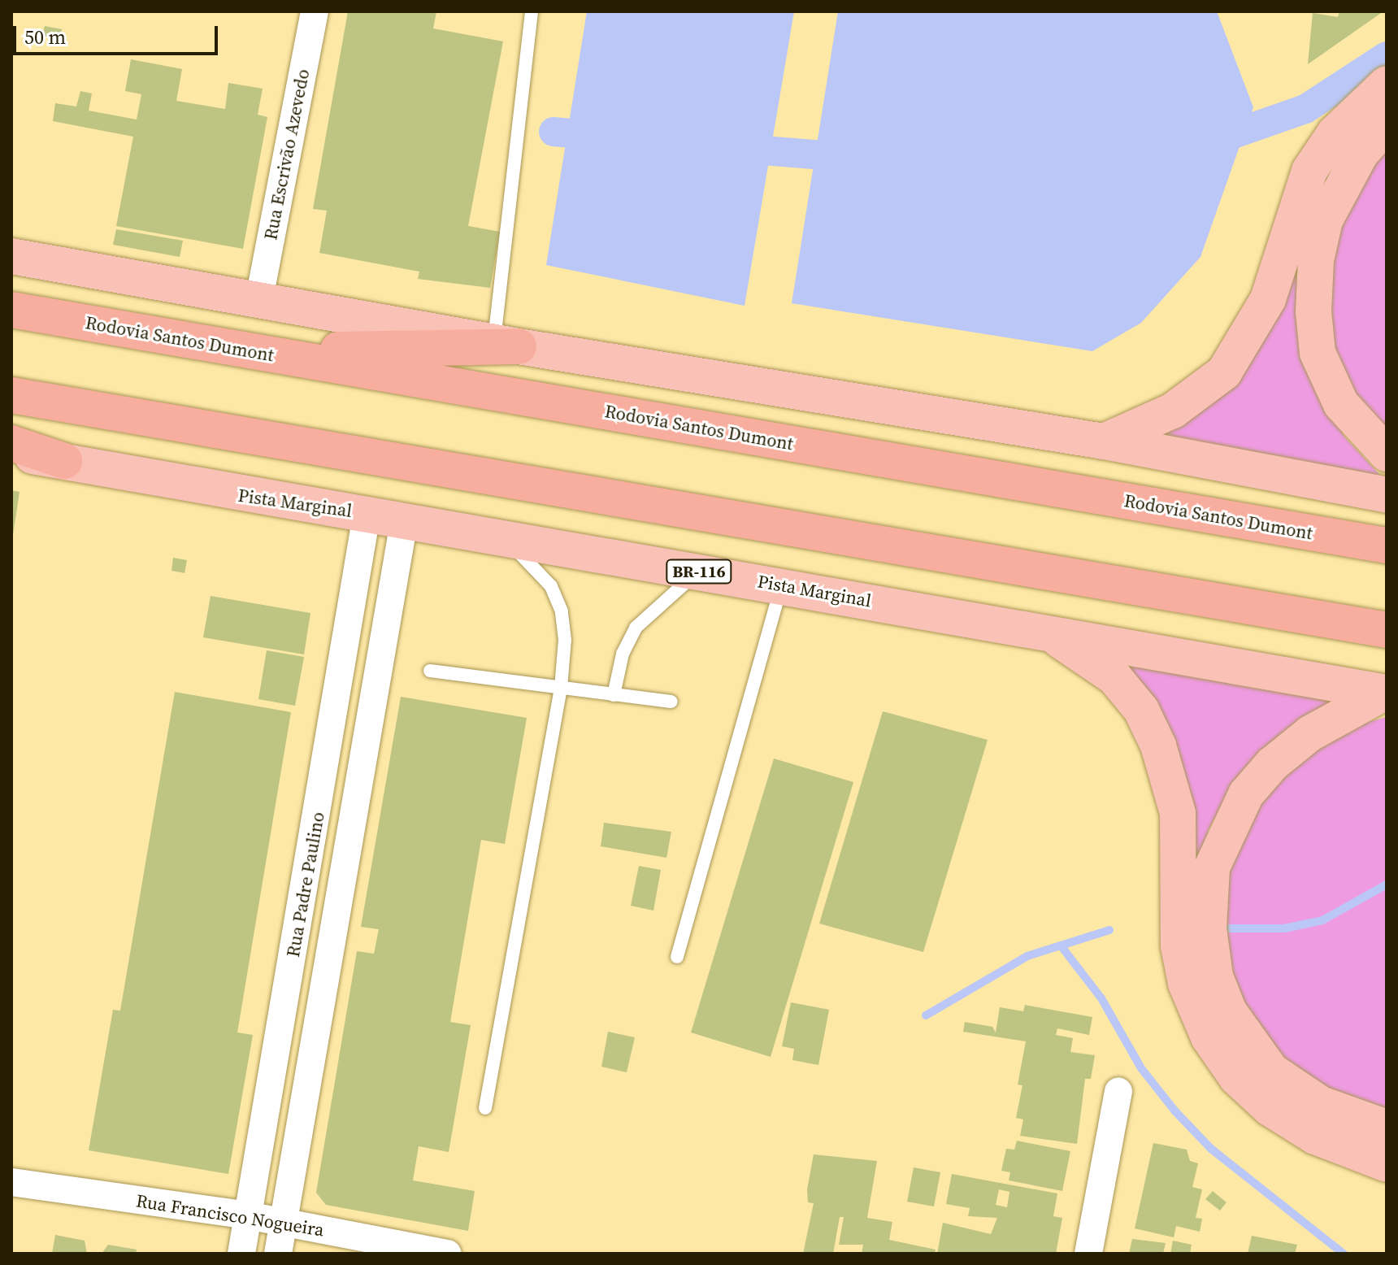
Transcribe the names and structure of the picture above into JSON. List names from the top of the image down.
{
  "streets": {
    "highway": ["Rodovia Santos Dumont"],
    "main road": ["Pista Marginal", "BR-116"],
    "street": ["Rua Escrivão Azevedo", "Rua Padre Paulino", "Rua Francisco Nogueira"]
  },
  "crossings": [
    ["Pista Marginal", "Rua Padre Paulino"],
    ["Rua Padre Paulino", "Rua Francisco Nogueira"]
  ],
  "scale_bar": "50 m"
}
